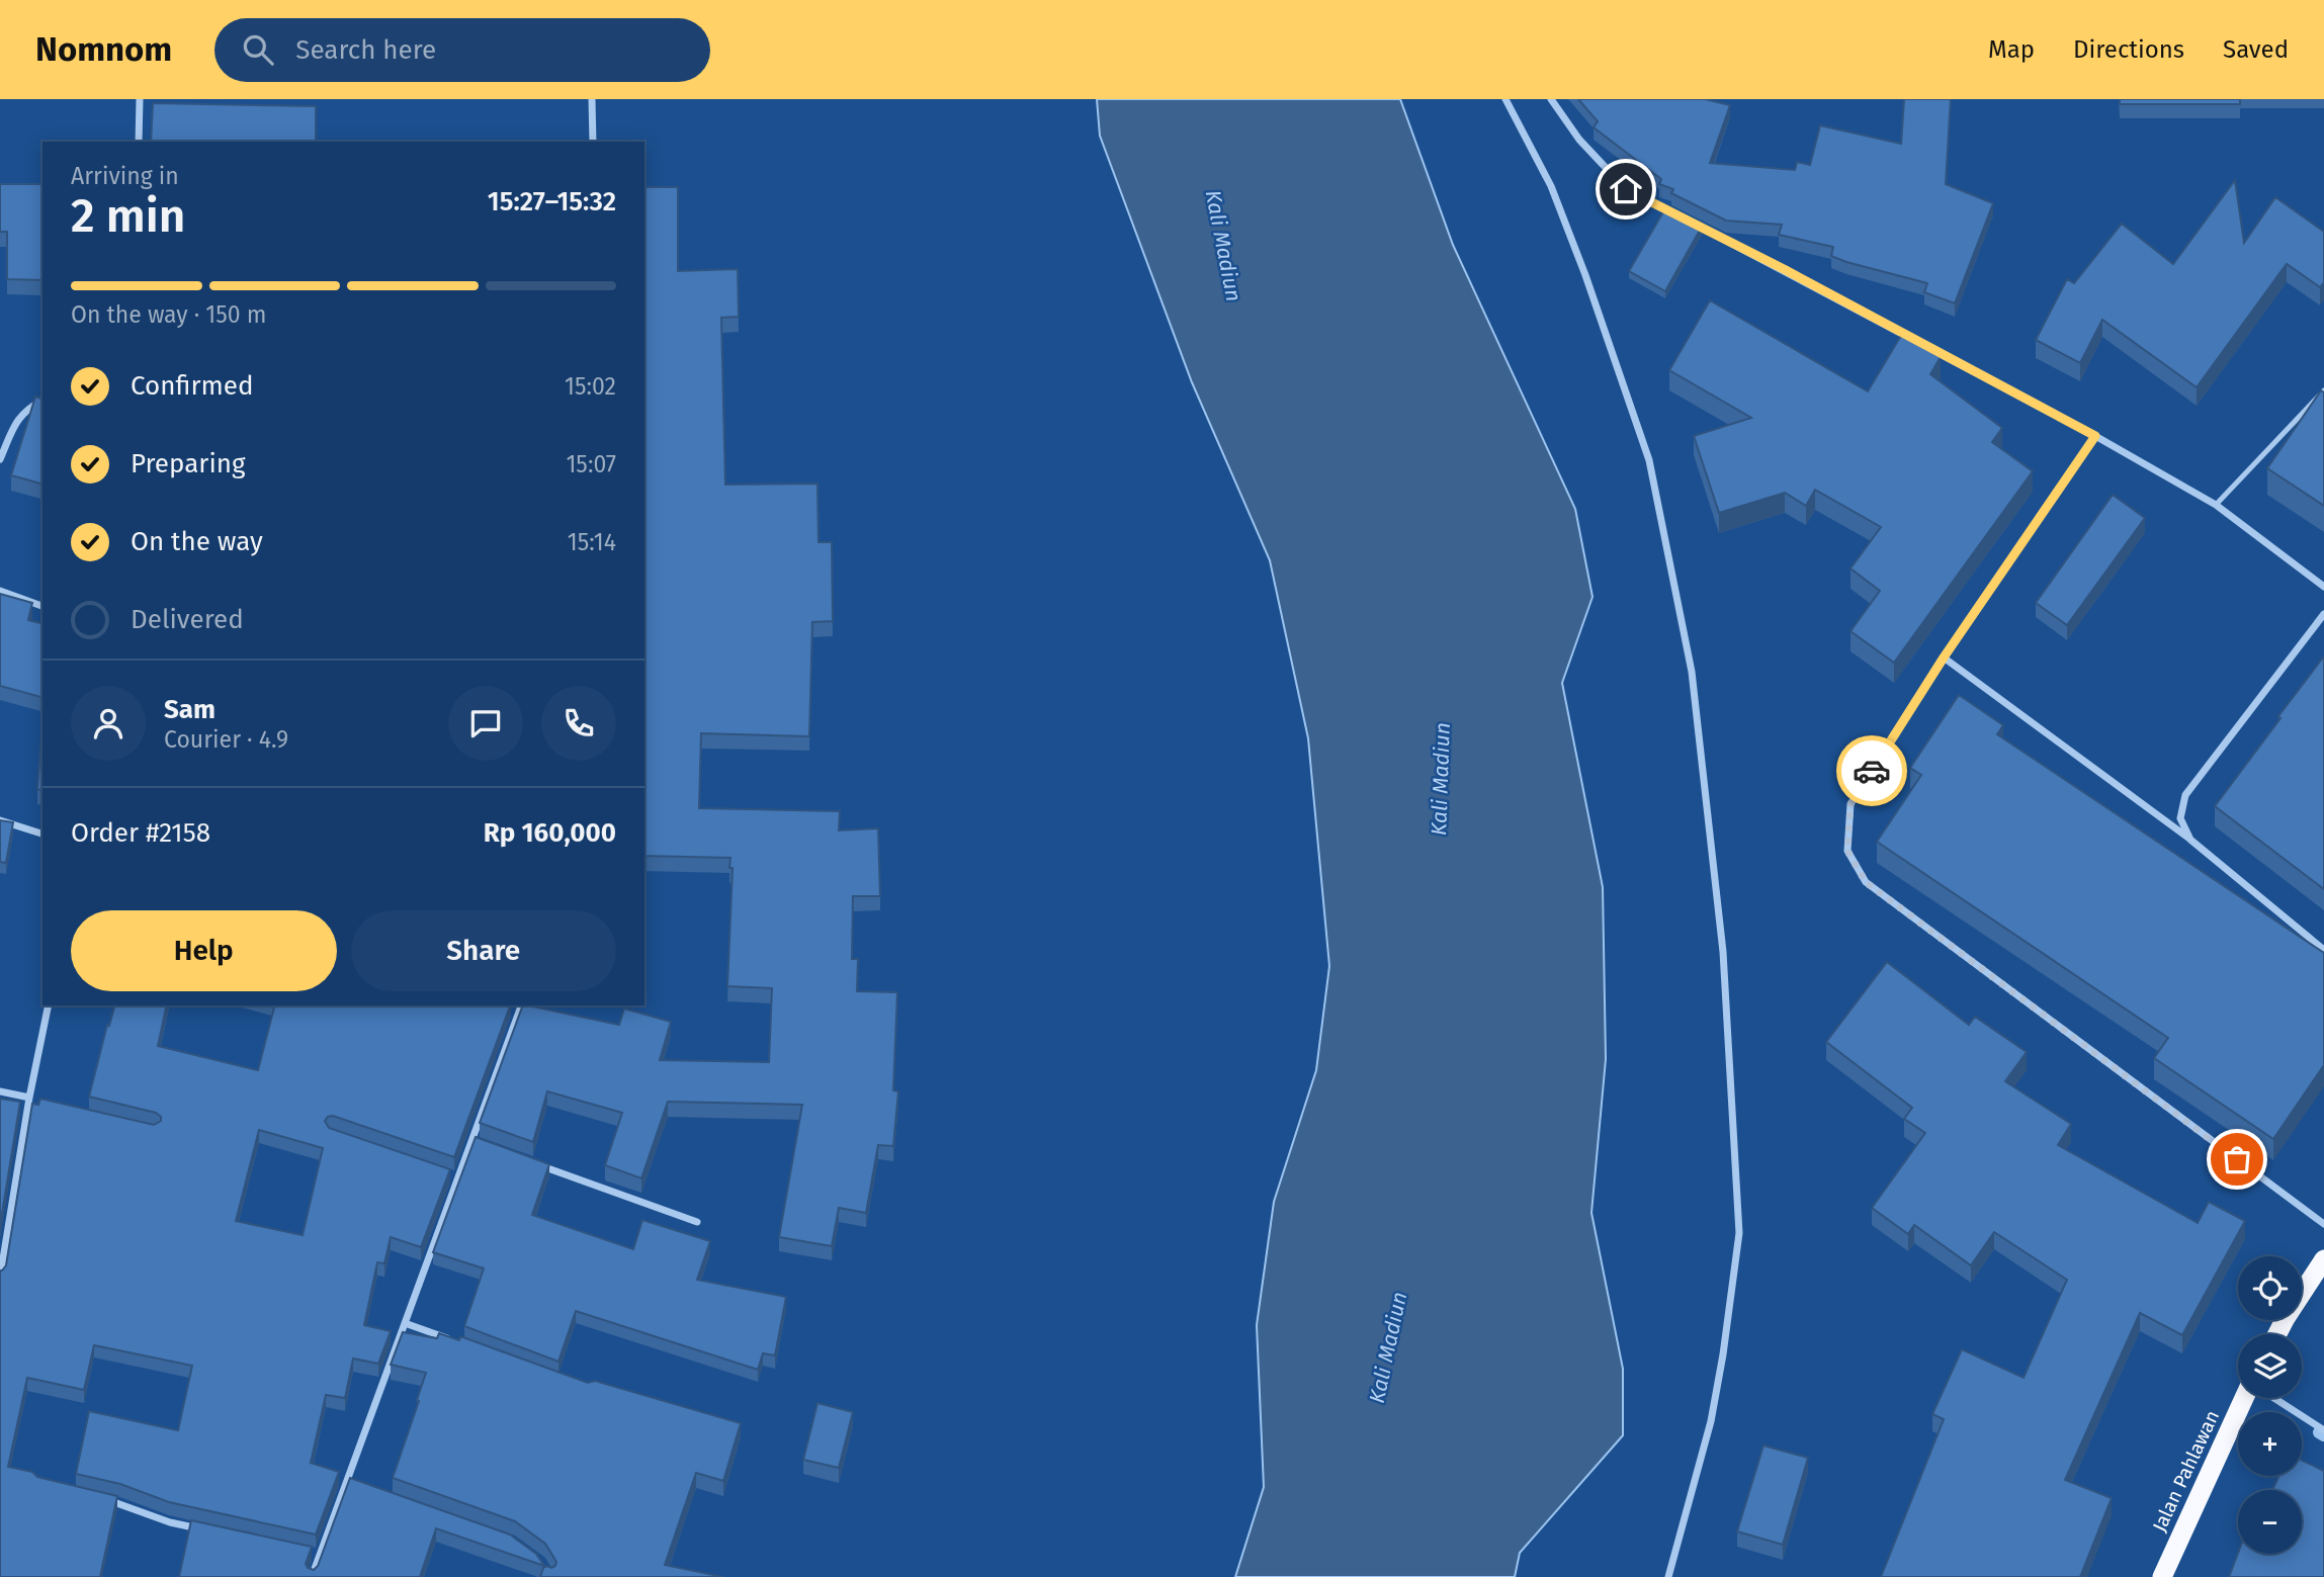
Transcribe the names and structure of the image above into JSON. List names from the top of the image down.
{
  "streets": {
    "highway": ["Jalan Pahlawan"]
  },
  "water": ["Kali Madiun"],
  "page": {
    "header": "Nomnom",
    "search": "Search here",
    "nav": ["Map", "Directions", "Saved"],
    "heading": ["2 min", "Arriving in", "15:27–15:32"],
    "panel": [
      "Sam",
      "Courier · 4.9",
      "Order #2158",
      "Rp 160,000"
    ],
    "bar": "On the way · 150 m",
    "list": [
      ["Confirmed", "15:02"],
      ["Preparing", "15:07"],
      ["On the way", "15:14"],
      "Delivered"
    ],
    "buttons": ["Help", "Share"],
    "map_buttons": ["+", "−"]
  }
}
